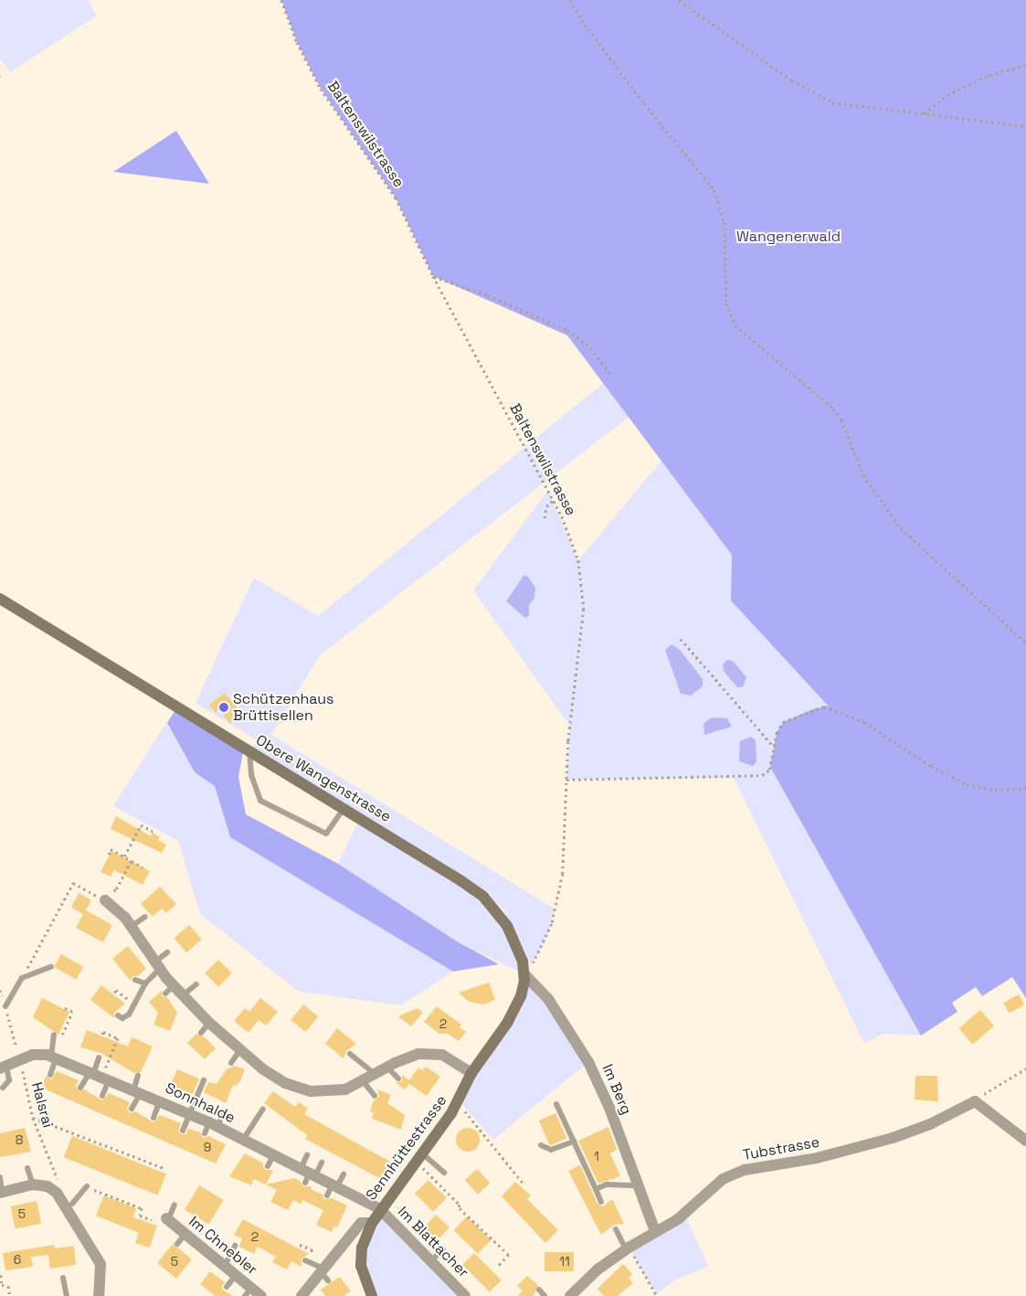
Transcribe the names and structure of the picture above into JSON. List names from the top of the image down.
{
  "streets": {
    "street": [
      "Obere Wangenstrasse",
      "Im Berg",
      "Sonnhalde",
      "Sennhüttestrasse",
      "Tubstrasse",
      "Im Blattacher",
      "Im Chnebler"
    ],
    "path": ["Baltenswilstrasse", "Halsrai"]
  },
  "crossings": [
    ["Baltenswilstrasse", "Obere Wangenstrasse"],
    ["Baltenswilstrasse", "Im Berg"],
    ["Baltenswilstrasse", "Sennhüttestrasse"],
    ["Obere Wangenstrasse", "Im Berg"],
    ["Obere Wangenstrasse", "Sennhüttestrasse"],
    ["Im Berg", "Sennhüttestrasse"],
    ["Im Berg", "Tubstrasse"],
    ["Sonnhalde", "Halsrai"],
    ["Sonnhalde", "Sennhüttestrasse"],
    ["Sonnhalde", "Im Blattacher"],
    ["Sennhüttestrasse", "Im Blattacher"]
  ],
  "parks": ["Wangenerwald"],
  "places": ["Schützenhaus Brüttisellen"],
  "house_numbers": [
    "2",
    "8",
    "9",
    "1",
    "5",
    "2",
    "6",
    "5",
    "11"
  ]
}
